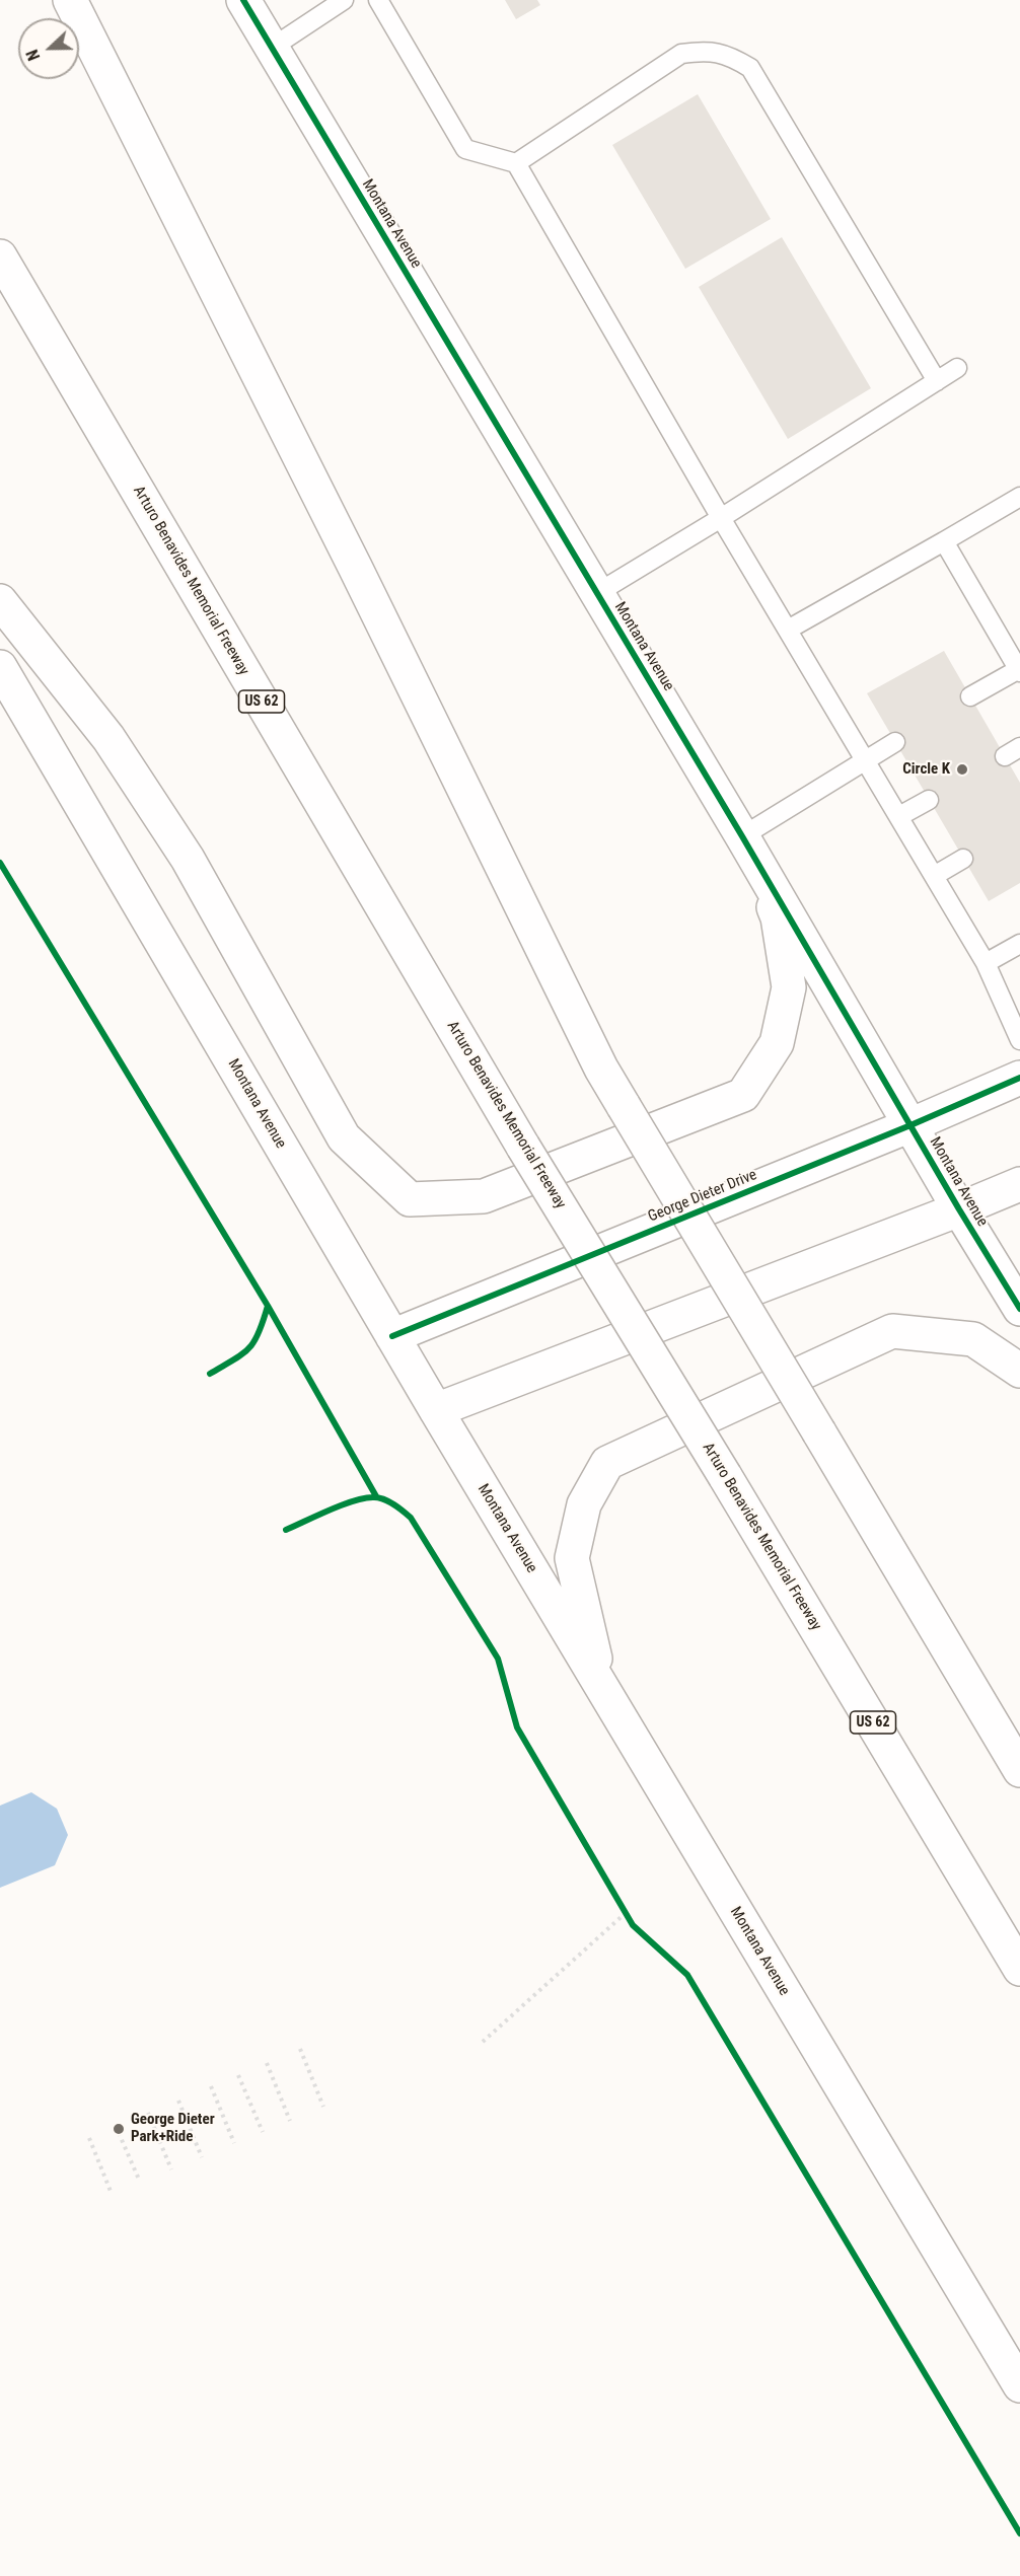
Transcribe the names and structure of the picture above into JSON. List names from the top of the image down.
{
  "streets": {
    "main road": [
      "Montana Avenue",
      "Arturo Benavides Memorial Freeway",
      "US 62",
      "George Dieter Drive"
    ]
  },
  "crossings": [
    ["Montana Avenue", "George Dieter Drive"]
  ],
  "places": ["Circle K", "George Dieter Park+Ride"],
  "north": "left"
}
